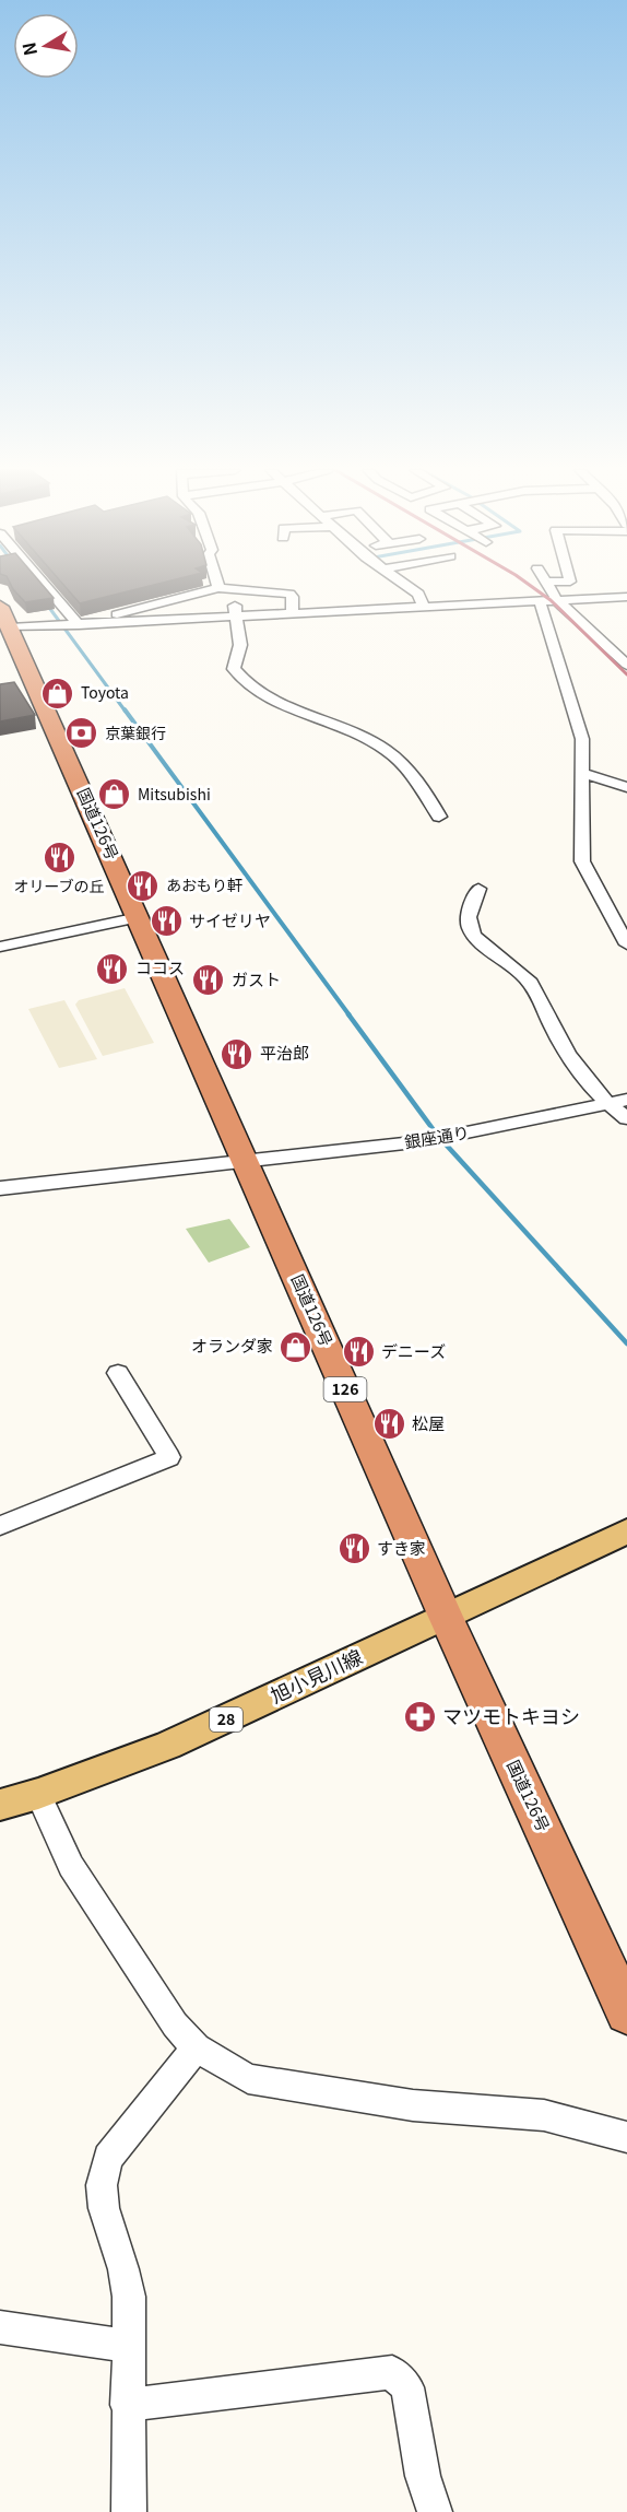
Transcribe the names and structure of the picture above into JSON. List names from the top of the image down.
{
  "streets": {
    "highway": ["国道126号", "126"],
    "main road": ["旭小見川線", "28"],
    "street": ["銀座通り"]
  },
  "crossings": [
    ["国道126号", "銀座通り"],
    ["国道126号", "旭小見川線"]
  ],
  "places": {
    "shop": ["Toyota", "Mitsubishi", "オランダ家"],
    "bank": ["京葉銀行"],
    "restaurant": [
      "オリーブの丘",
      "あおもり軒",
      "サイゼリヤ",
      "ココス",
      "ガスト",
      "平治郎",
      "デニーズ",
      "松屋",
      "すき家"
    ],
    "pharmacy": ["マツモトキヨシ"]
  },
  "north": "left"
}
